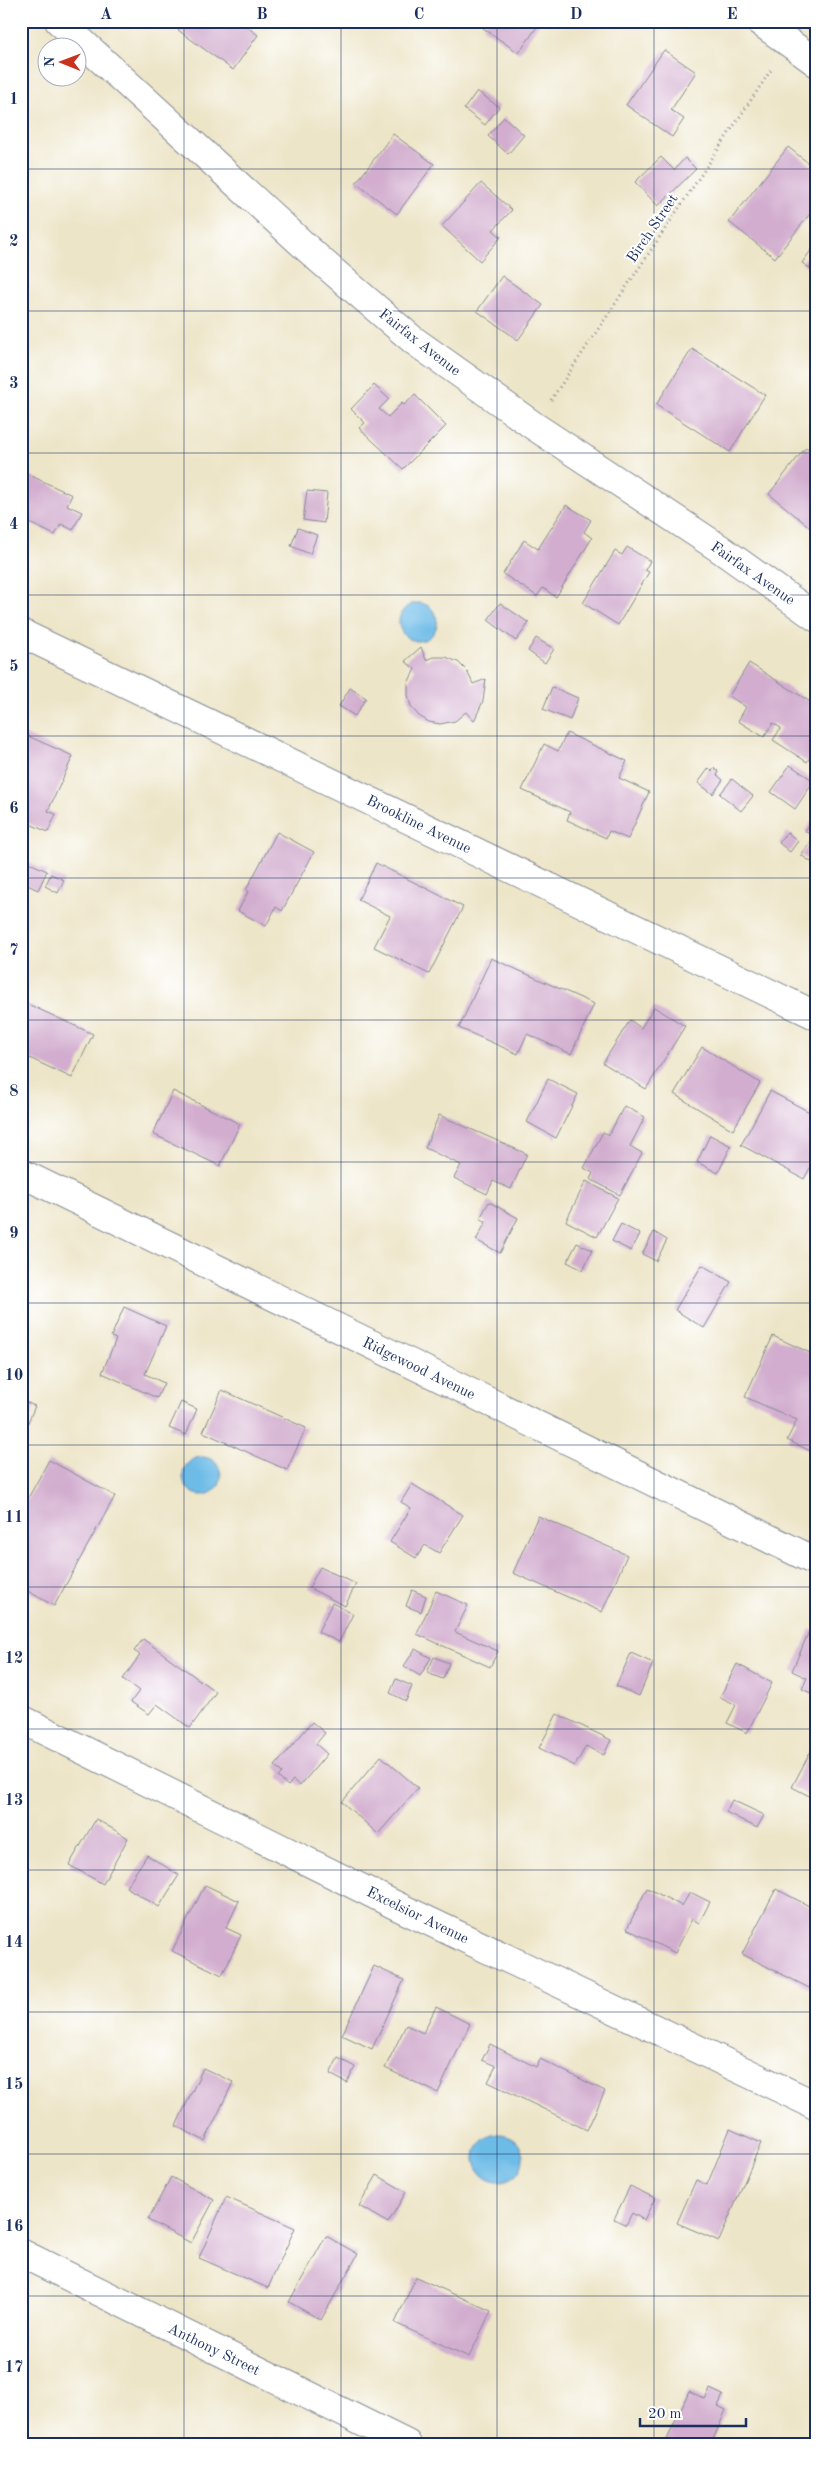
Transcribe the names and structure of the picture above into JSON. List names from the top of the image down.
{
  "streets": {
    "street": [
      "Fairfax Avenue",
      "Brookline Avenue",
      "Ridgewood Avenue",
      "Excelsior Avenue",
      "Anthony Street"
    ],
    "path": ["Birch Street"]
  },
  "crossings": [
    ["Birch Street", "Fairfax Avenue"]
  ],
  "scale_bar": "20 m",
  "north": "left",
  "grid": {
    "columns": [
      "A",
      "B",
      "C",
      "D",
      "E"
    ],
    "rows": [
      "1",
      "2",
      "3",
      "4",
      "5",
      "6",
      "7",
      "8",
      "9",
      "10",
      "11",
      "12",
      "13",
      "14",
      "15",
      "16",
      "17"
    ]
  }
}
